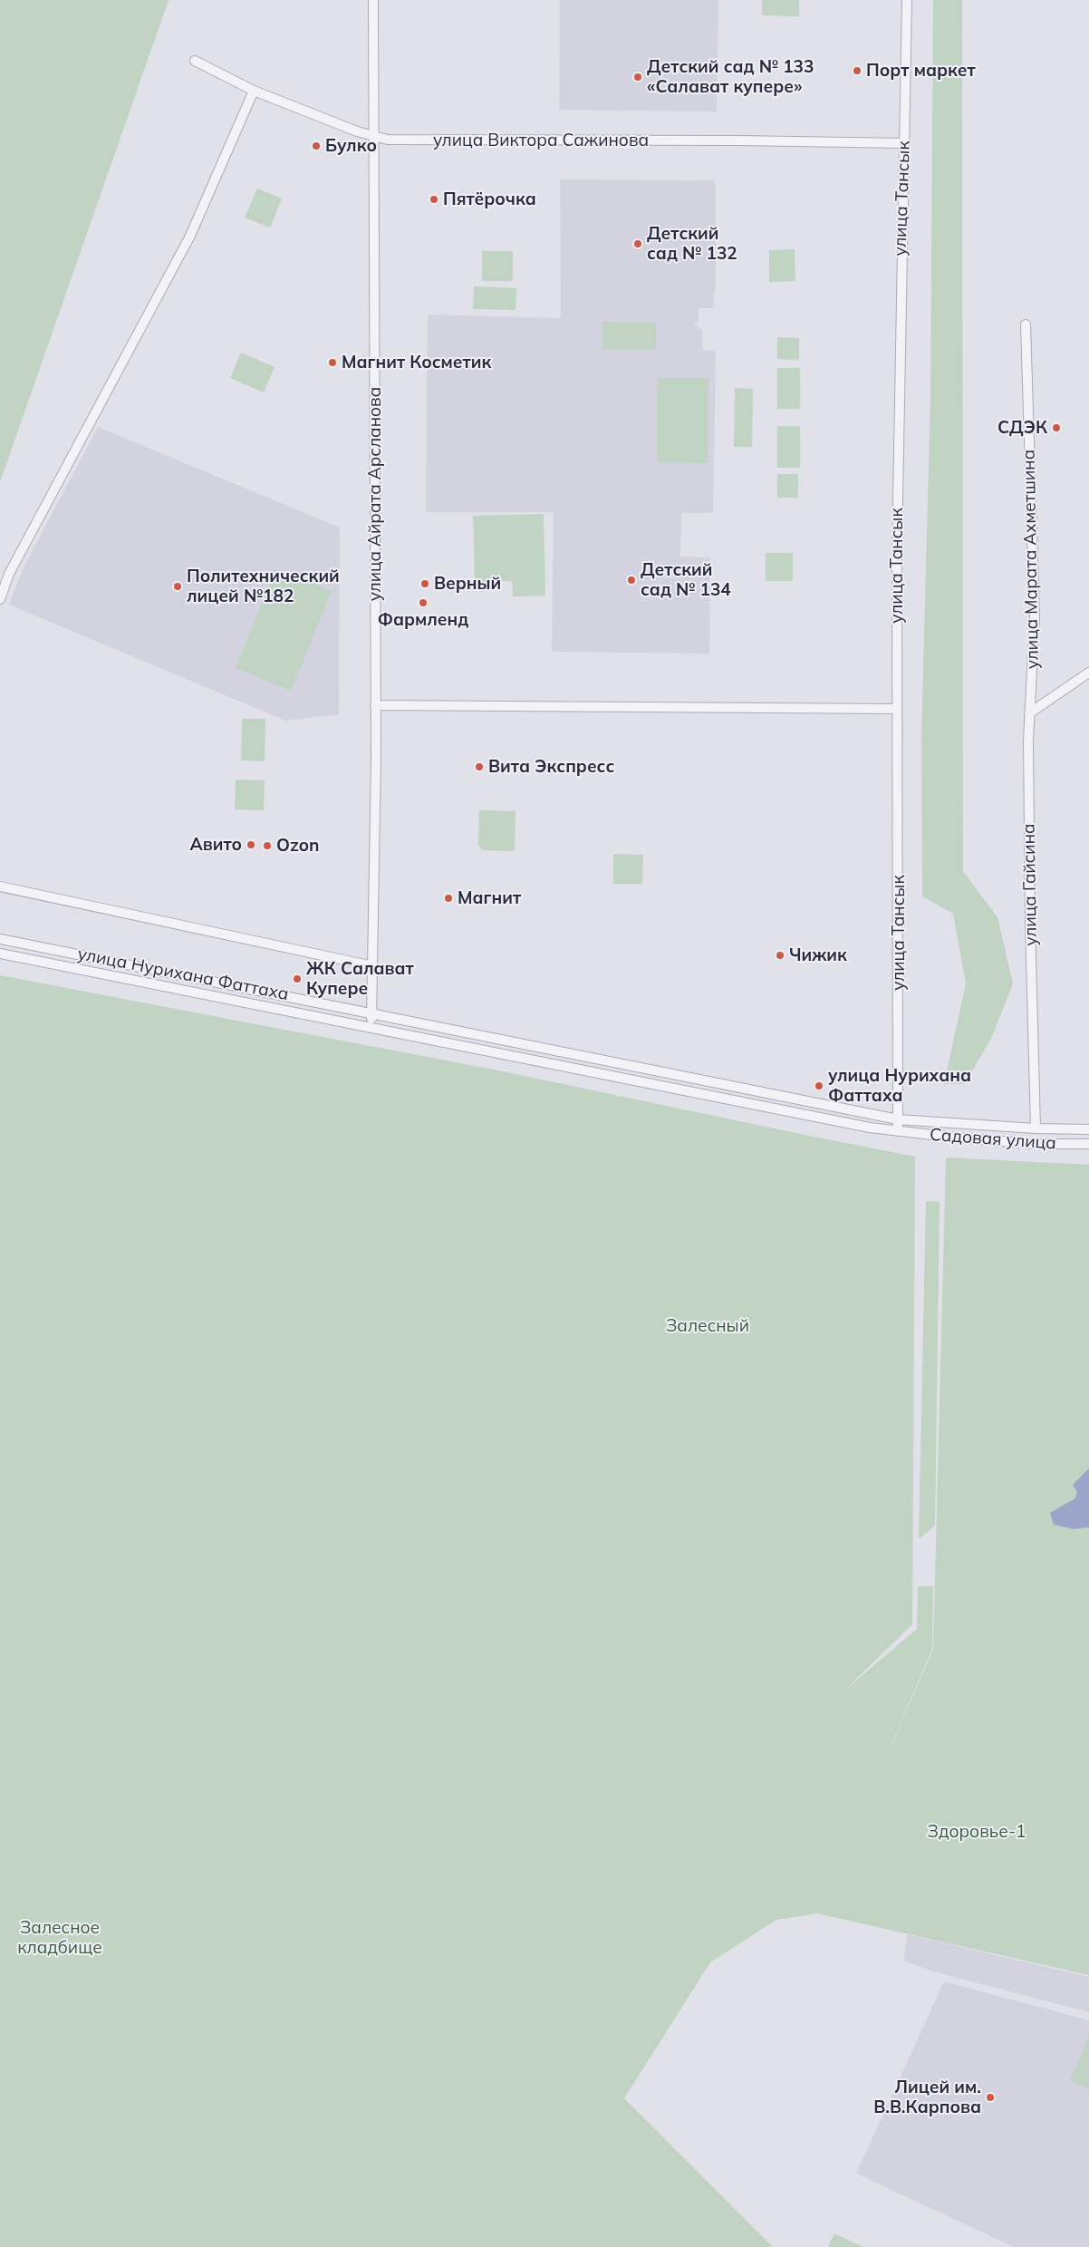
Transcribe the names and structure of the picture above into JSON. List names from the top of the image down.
{
  "streets": {
    "street": [
      "улица Виктора Сажинова",
      "улица Тансык",
      "улица Айрата Арсланова",
      "улица Марата Ахметшина",
      "улица Гайсина",
      "улица Нурихана Фаттаха",
      "Садовая улица"
    ]
  },
  "crossings": [
    ["улица Виктора Сажинова", "улица Тансык"],
    ["улица Виктора Сажинова", "улица Айрата Арсланова"],
    ["улица Тансык", "улица Нурихана Фаттаха"],
    ["улица Тансык", "Садовая улица"],
    ["улица Айрата Арсланова", "улица Нурихана Фаттаха"],
    ["улица Марата Ахметшина", "улица Гайсина"],
    ["улица Гайсина", "Садовая улица"],
    ["улица Нурихана Фаттаха", "Садовая улица"]
  ],
  "parks": ["Залесный", "Здоровье-1", "Залесное кладбище"],
  "places": [
    "Порт маркет",
    "Детский сад № 133 «Салават купере»",
    "Булко",
    "Пятёрочка",
    "Детский сад № 132",
    "Магнит Косметик",
    "СДЭК",
    "Детский сад № 134",
    "Верный",
    "Политехнический лицей №182",
    "Фармленд",
    "Вита Экспресс",
    "Авито",
    "Ozon",
    "Магнит",
    "Чижик",
    "ЖК Салават Купере",
    "улица Нурихана Фаттаха",
    "Лицей им. В.В.Карпова"
  ]
}
